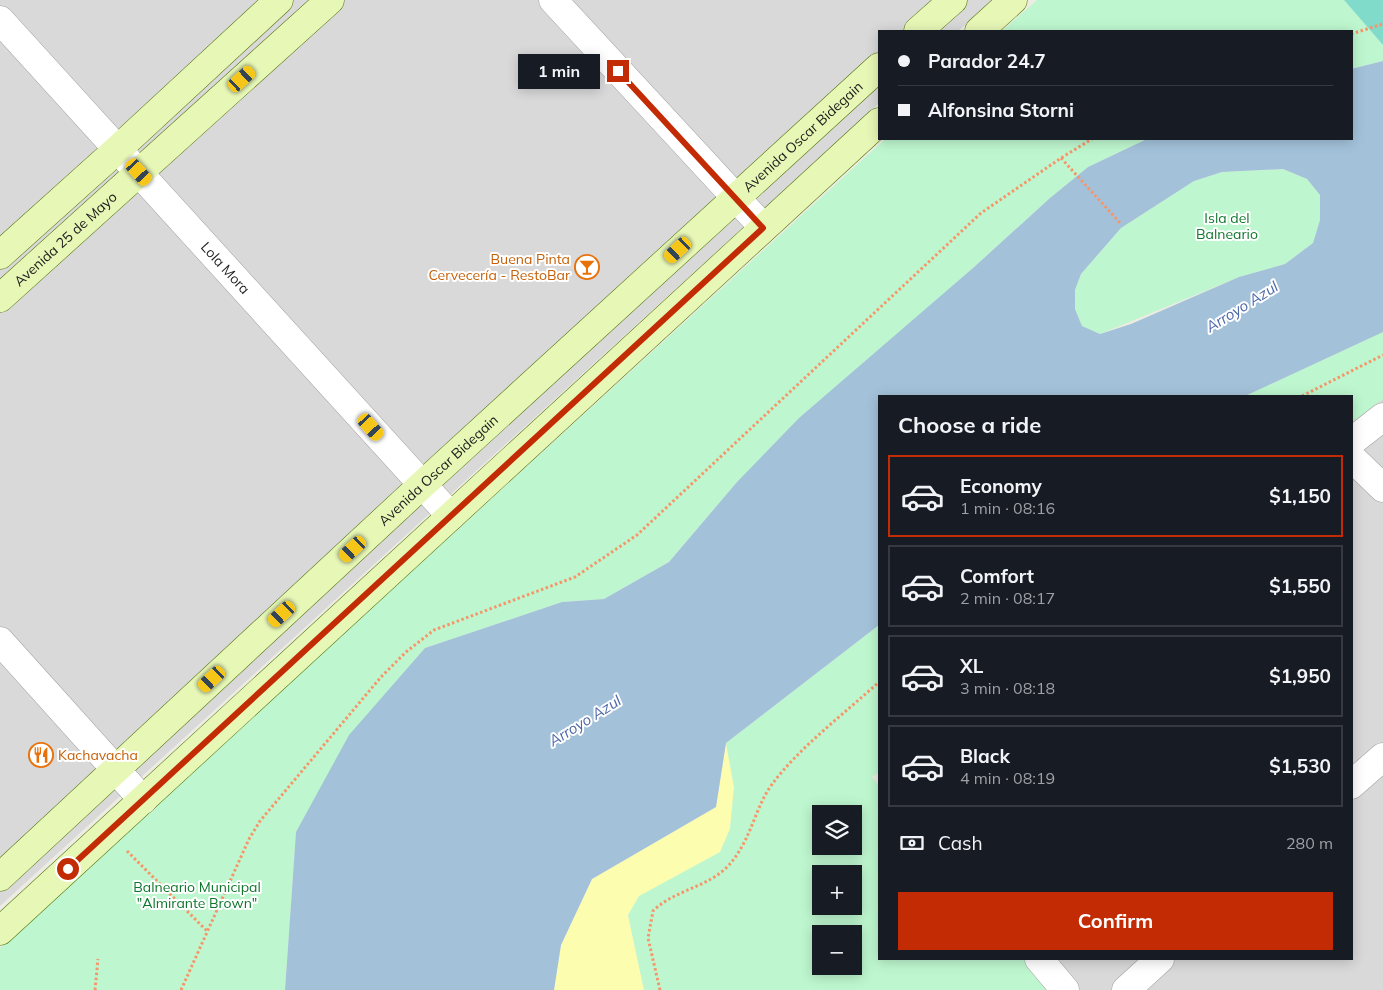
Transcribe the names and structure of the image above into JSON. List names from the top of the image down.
{
  "streets": {
    "main road": ["Avenida Oscar Bidegain", "Avenida 25 de Mayo"],
    "street": ["Lola Mora"]
  },
  "crossings": [
    ["Avenida Oscar Bidegain", "Lola Mora"],
    ["Avenida 25 de Mayo", "Lola Mora"]
  ],
  "water": ["Arroyo Azul"],
  "parks": ["Isla del Balneario", "Balneario Municipal \"Almirante Brown\""],
  "places": {
    "bar": ["Buena Pinta Cervecería - RestoBar"],
    "restaurant": ["Kachavacha"]
  },
  "page": {
    "banner": ["Parador 24.7", "Alfonsina Storni"],
    "bubble": "1 min",
    "heading": "Choose a ride",
    "list": [
      {
        "name": "Economy",
        "note": "1 min · 08:16",
        "value": "$1,150"
      },
      {
        "name": "Comfort",
        "note": "2 min · 08:17",
        "value": "$1,550"
      },
      {
        "name": "XL",
        "note": "3 min · 08:18",
        "value": "$1,950"
      },
      {
        "name": "Black",
        "note": "4 min · 08:19",
        "value": "$1,530"
      }
    ],
    "map_buttons": ["+", "−"],
    "pay": ["Cash", "280 m"],
    "buttons": "Confirm"
  }
}
